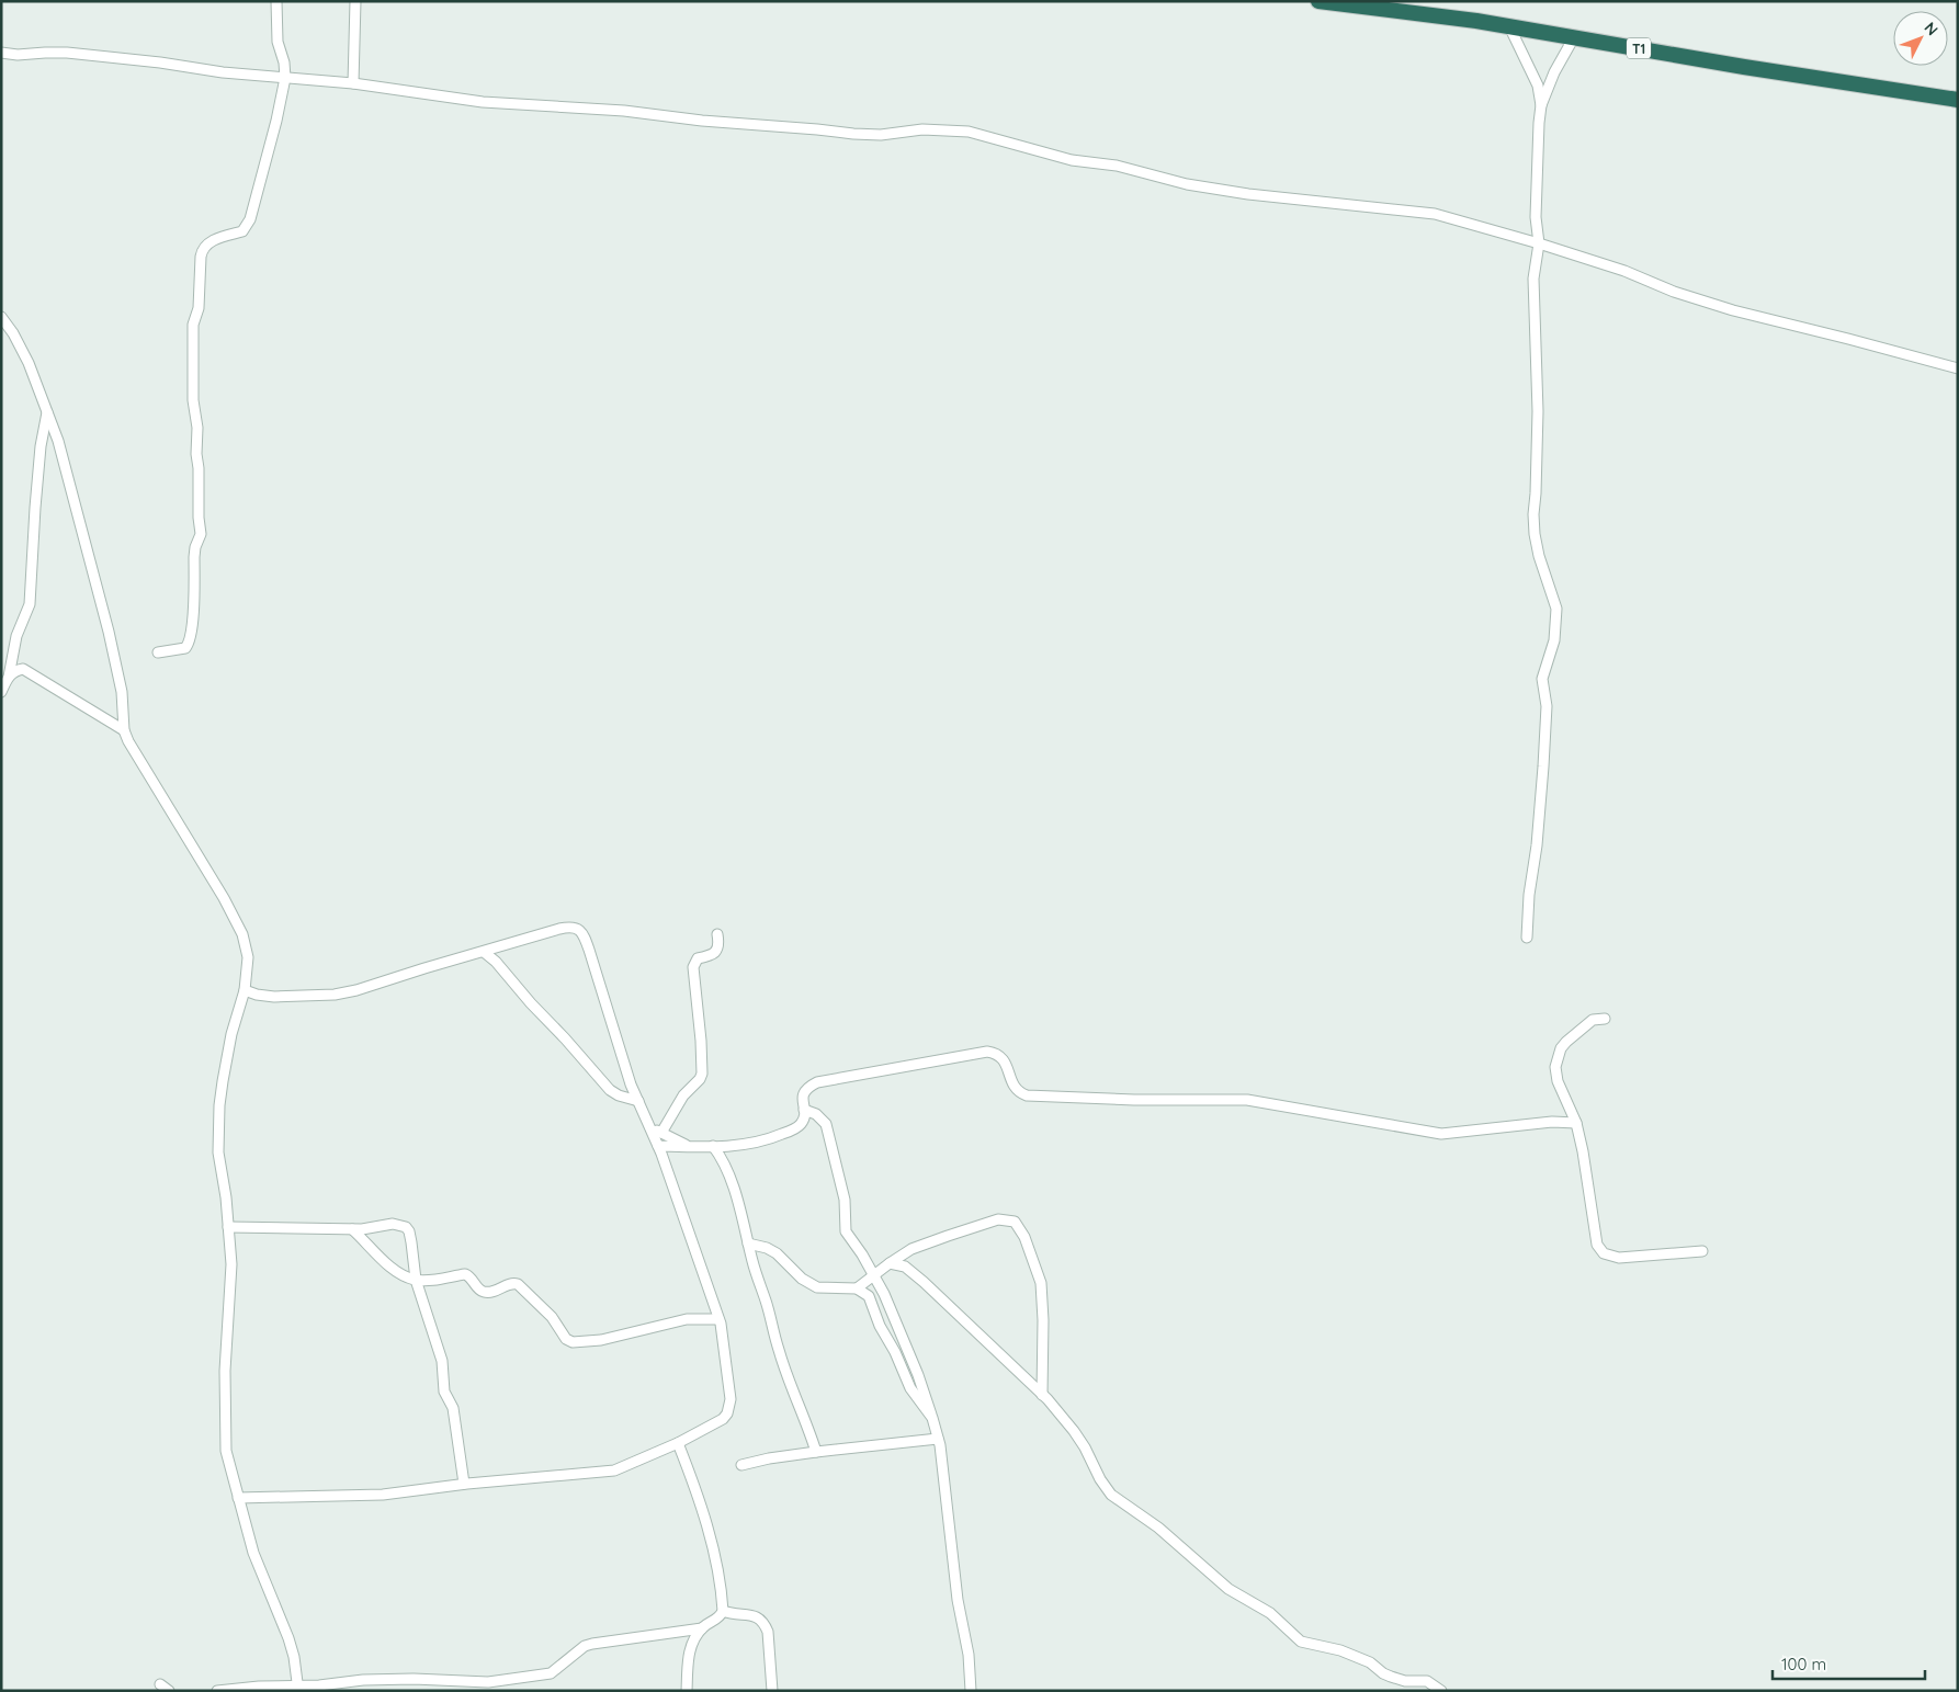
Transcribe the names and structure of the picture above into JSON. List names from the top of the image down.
{
  "streets": {
    "highway": ["T1"]
  },
  "scale_bar": "100 m",
  "north": "top right"
}
